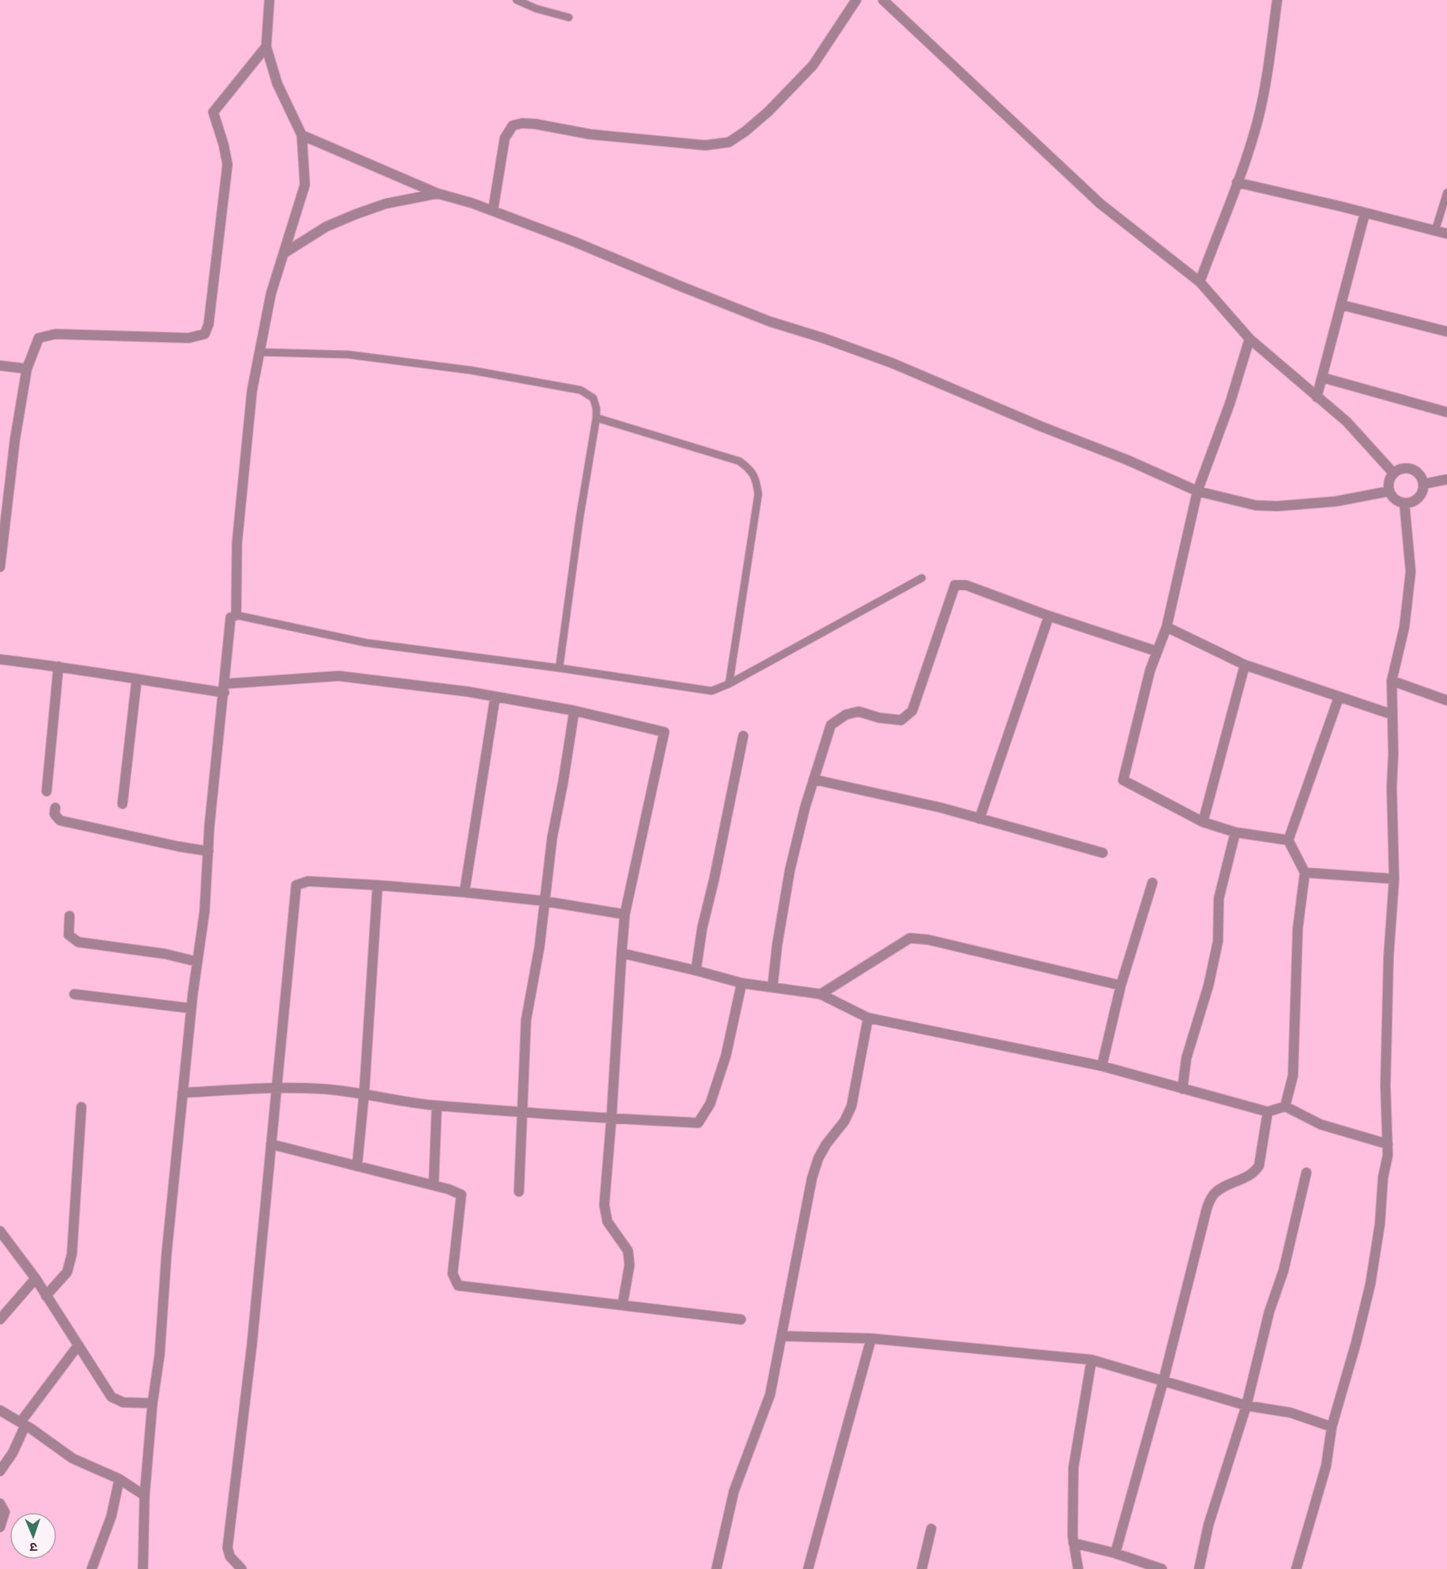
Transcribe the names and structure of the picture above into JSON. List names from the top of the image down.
{
  "north": "bottom"
}
